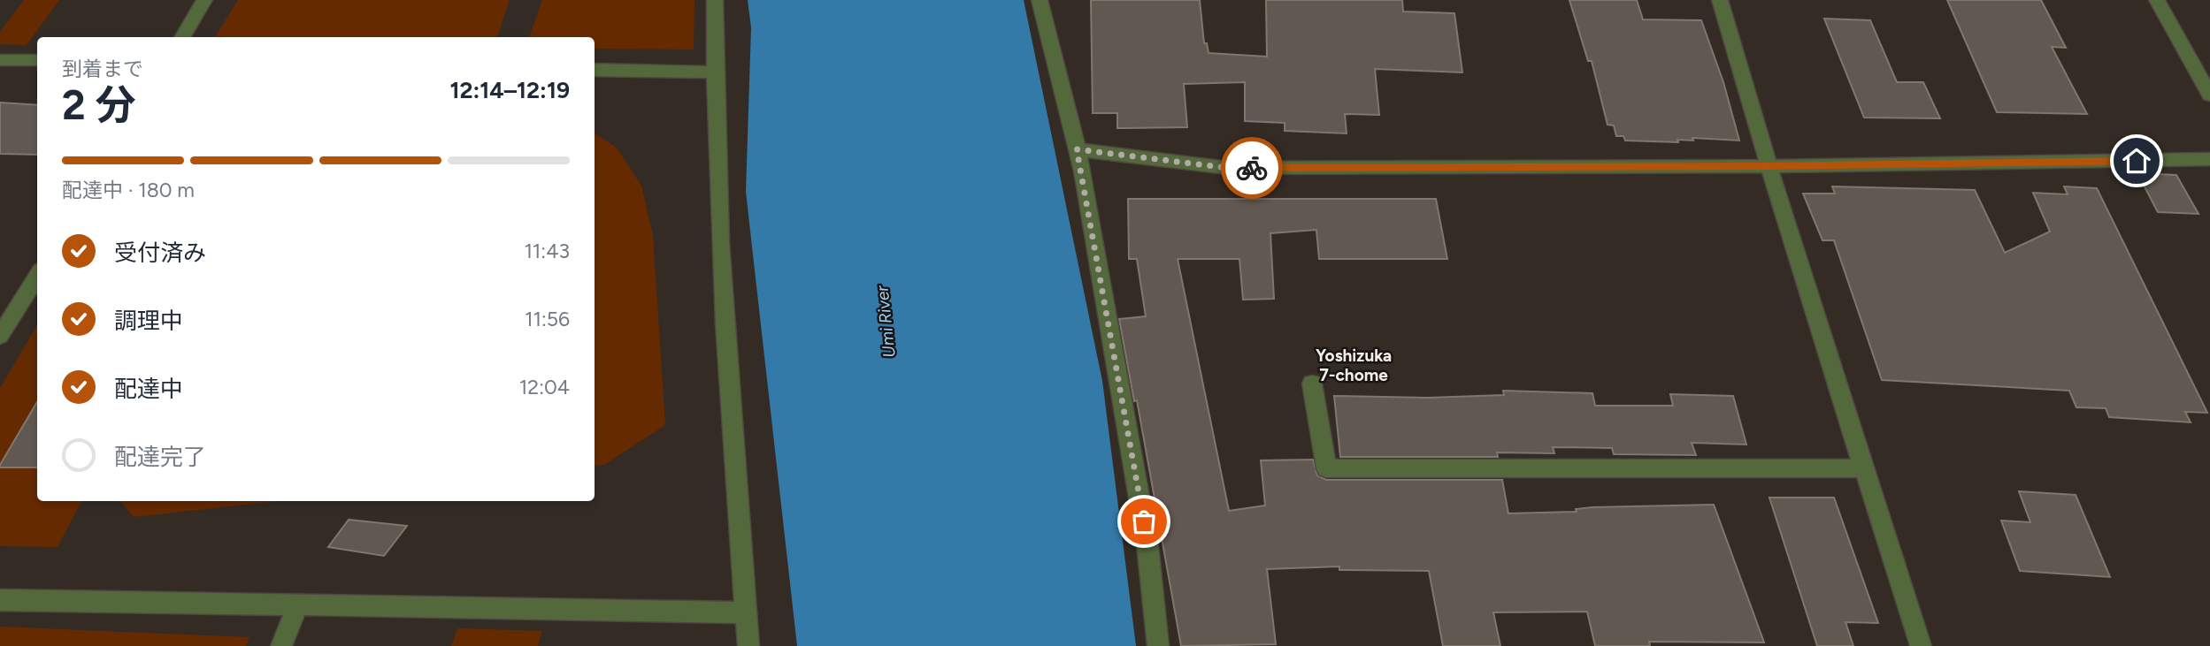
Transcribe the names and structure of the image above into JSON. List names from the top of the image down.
{
  "districts": ["Yoshizuka 7-chome"],
  "water": ["Umi River"],
  "page": {
    "heading": ["2 分", "到着まで", "12:14–12:19"],
    "bar": "配達中 · 180 m",
    "list": [
      ["受付済み", "11:43"],
      ["調理中", "11:56"],
      ["配達中", "12:04"],
      "配達完了"
    ]
  }
}
